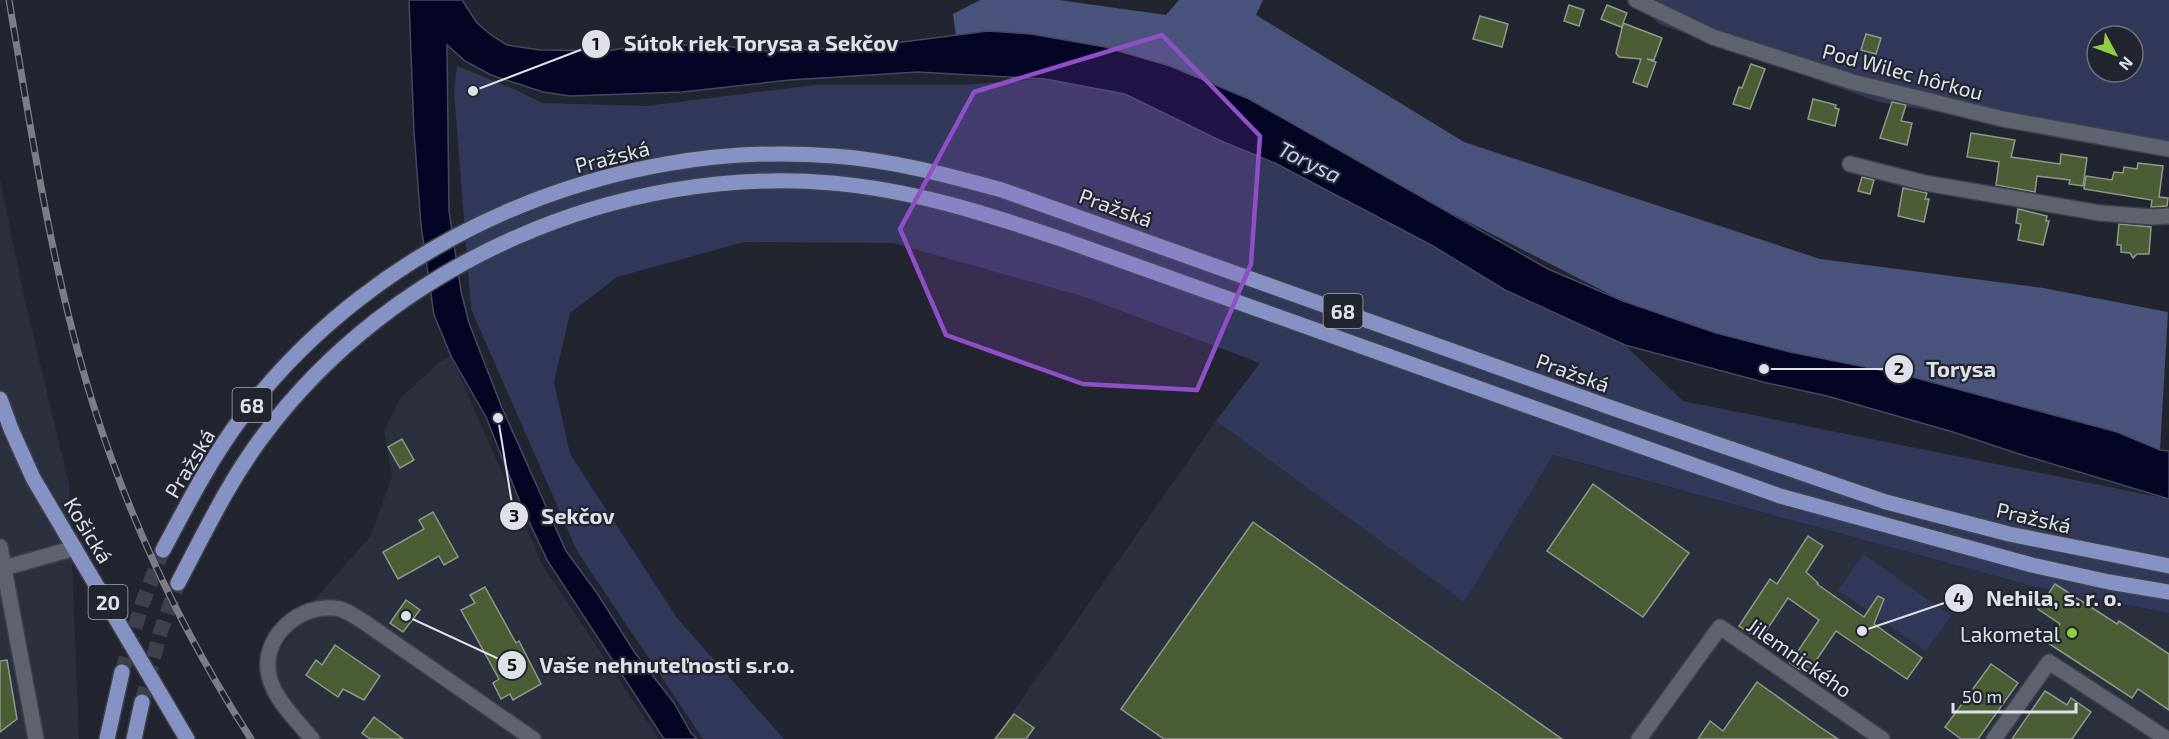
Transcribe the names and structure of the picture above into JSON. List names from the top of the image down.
{
  "streets": {
    "main road": [
      "Pražská",
      "68",
      "Košická",
      "20"
    ],
    "street": ["Pod Wilec hôrkou", "Jilemnického"]
  },
  "water": ["Torysa"],
  "places": [
    "Sútok riek Torysa a Sekčov",
    "Torysa",
    "Sekčov",
    "Vaše nehnuteľnosti s.r.o.",
    "Nehila, s. r. o.",
    "Lakometal"
  ],
  "scale_bar": "50 m",
  "north": "bottom right"
}
